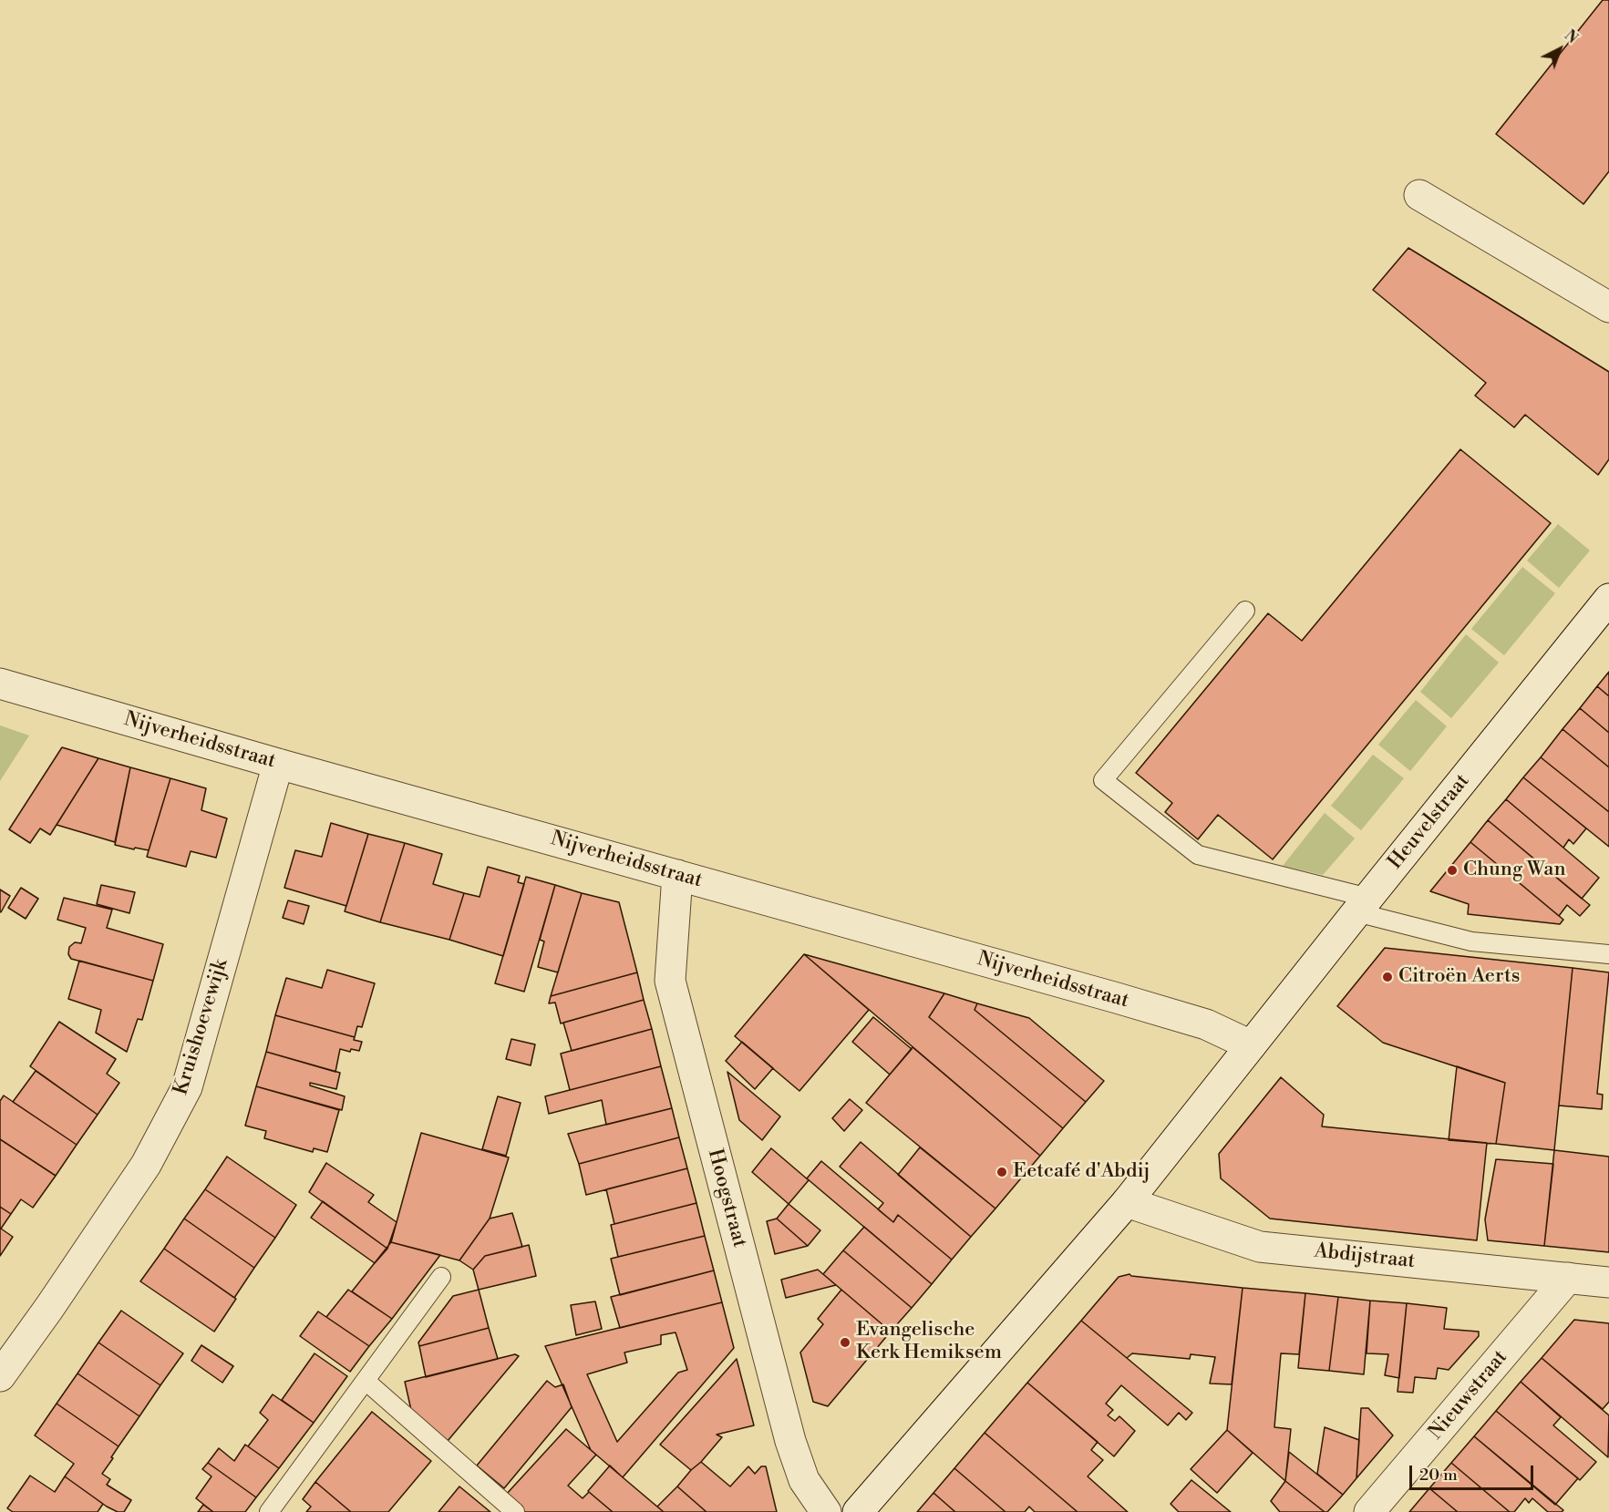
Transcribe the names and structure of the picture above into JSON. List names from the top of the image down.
{
  "streets": {
    "street": [
      "Nijverheidsstraat",
      "Heuvelstraat",
      "Kruishoevewijk",
      "Hoogstraat",
      "Abdijstraat",
      "Nieuwstraat"
    ]
  },
  "crossings": [
    ["Nijverheidsstraat", "Heuvelstraat"],
    ["Nijverheidsstraat", "Kruishoevewijk"],
    ["Nijverheidsstraat", "Hoogstraat"],
    ["Heuvelstraat", "Abdijstraat"],
    ["Abdijstraat", "Nieuwstraat"]
  ],
  "places": [
    "Chung Wan",
    "Citroën Aerts",
    "Eetcafé d'Abdij",
    "Evangelische Kerk Hemiksem"
  ],
  "scale_bar": "20 m",
  "north": "top right"
}
